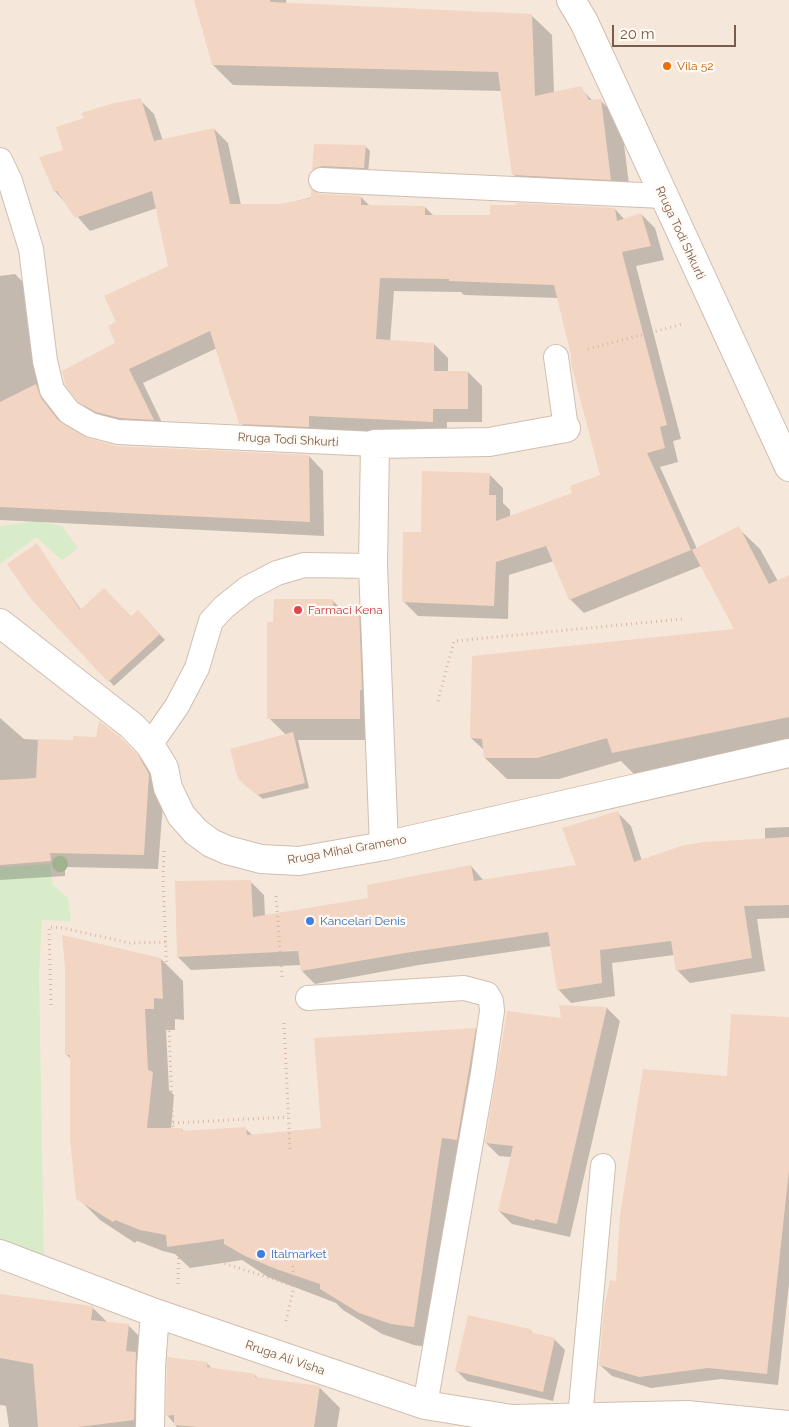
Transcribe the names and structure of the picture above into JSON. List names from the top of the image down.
{
  "streets": {
    "street": ["Rruga Todi Shkurti", "Rruga Mihal Grameno", "Rruga Ali Visha"]
  },
  "places": [
    "Vila 52",
    "Farmaci Kena",
    "Kancelari Denis",
    "Italmarket"
  ],
  "scale_bar": "20 m"
}
